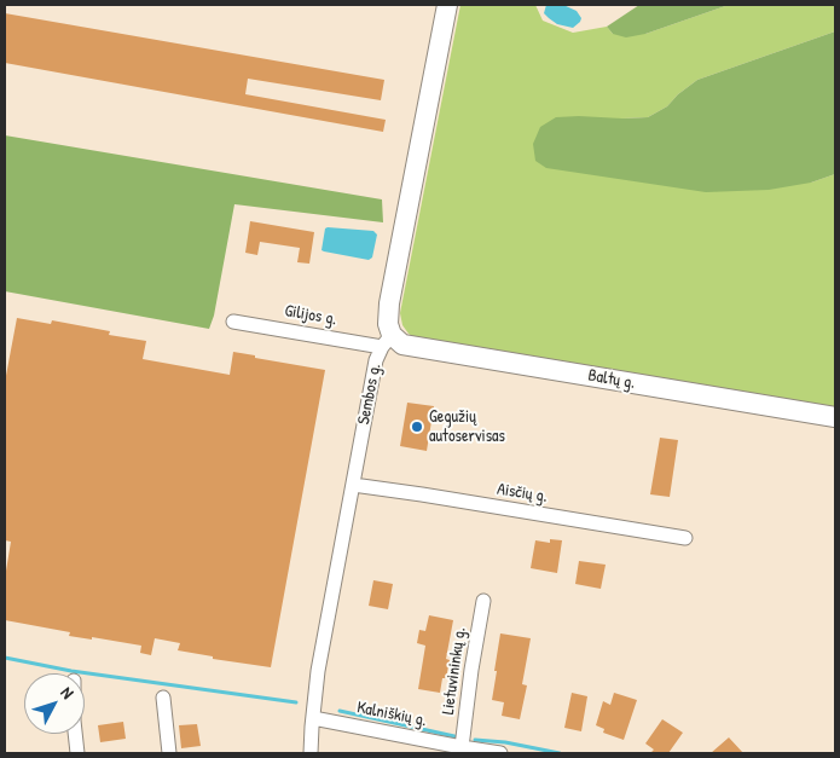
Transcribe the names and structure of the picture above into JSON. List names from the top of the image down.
{
  "streets": {
    "main road": ["Baltų g.", "Sembos g."],
    "street": [
      "Gilijos g.",
      "Aisčių g.",
      "Lietuvininkų g.",
      "Kalniškių g."
    ]
  },
  "crossings": [
    ["Gilijos g.", "Baltų g."],
    ["Gilijos g.", "Sembos g."],
    ["Baltų g.", "Sembos g."],
    ["Sembos g.", "Aisčių g."],
    ["Sembos g.", "Kalniškių g."],
    ["Lietuvininkų g.", "Kalniškių g."]
  ],
  "places": ["Gegužių autoservisas"],
  "north": "top right"
}
